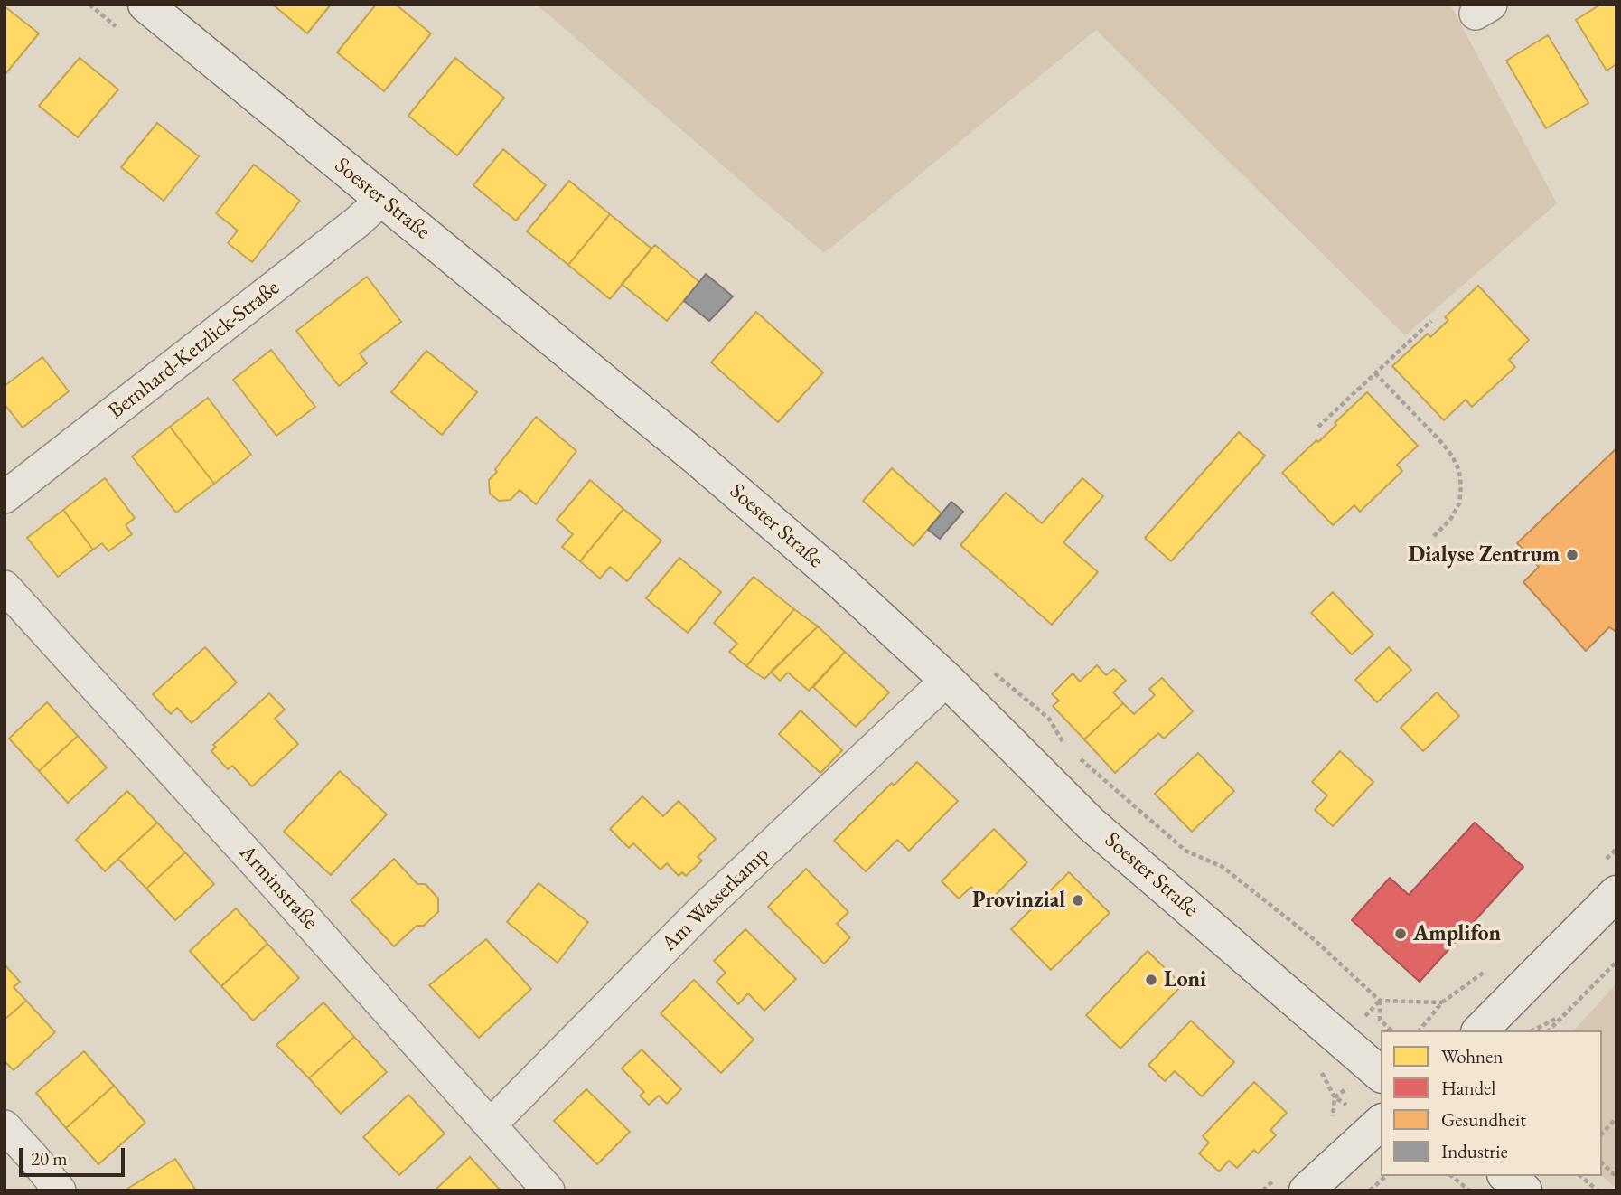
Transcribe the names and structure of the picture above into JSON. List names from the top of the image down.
{
  "streets": {
    "main road": ["Soester Straße"],
    "street": ["Bernhard-Ketzlick-Straße", "Arminstraße", "Am Wasserkamp"]
  },
  "crossings": [
    ["Soester Straße", "Bernhard-Ketzlick-Straße"],
    ["Soester Straße", "Am Wasserkamp"],
    ["Arminstraße", "Am Wasserkamp"]
  ],
  "places": [
    "Dialyse Zentrum",
    "Provinzial",
    "Amplifon",
    "Loni"
  ],
  "legend": [
    "Wohnen",
    "Handel",
    "Gesundheit",
    "Industrie"
  ],
  "scale_bar": "20 m"
}
